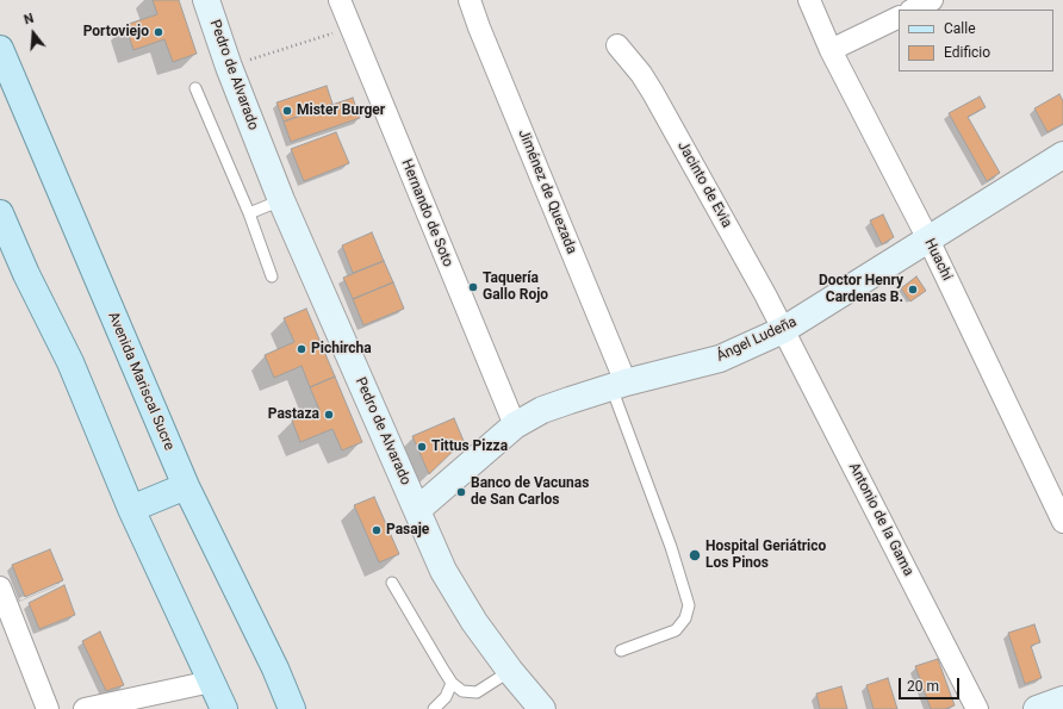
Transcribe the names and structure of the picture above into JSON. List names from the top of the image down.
{
  "streets": {
    "main road": ["Avenida Mariscal Sucre"],
    "street": [
      "Pedro de Alvarado",
      "Jacinto de Evia",
      "Jiménez de Quezada",
      "Hernando de Soto",
      "Huachi",
      "Ángel Ludeña",
      "Antonio de la Gama"
    ]
  },
  "crossings": [
    ["Pedro de Alvarado", "Ángel Ludeña"],
    ["Jacinto de Evia", "Ángel Ludeña"],
    ["Jacinto de Evia", "Antonio de la Gama"],
    ["Jiménez de Quezada", "Ángel Ludeña"],
    ["Hernando de Soto", "Ángel Ludeña"],
    ["Huachi", "Ángel Ludeña"],
    ["Ángel Ludeña", "Antonio de la Gama"]
  ],
  "places": [
    "Portoviejo",
    "Mister Burger",
    "Taquería Gallo Rojo",
    "Doctor Henry Cardenas B.",
    "Pichircha",
    "Pastaza",
    "Tittus Pizza",
    "Banco de Vacunas de San Carlos",
    "Pasaje",
    "Hospital Geriátrico Los Pinos"
  ],
  "legend": ["Calle", "Edificio"],
  "scale_bar": "20 m",
  "north": "top"
}
